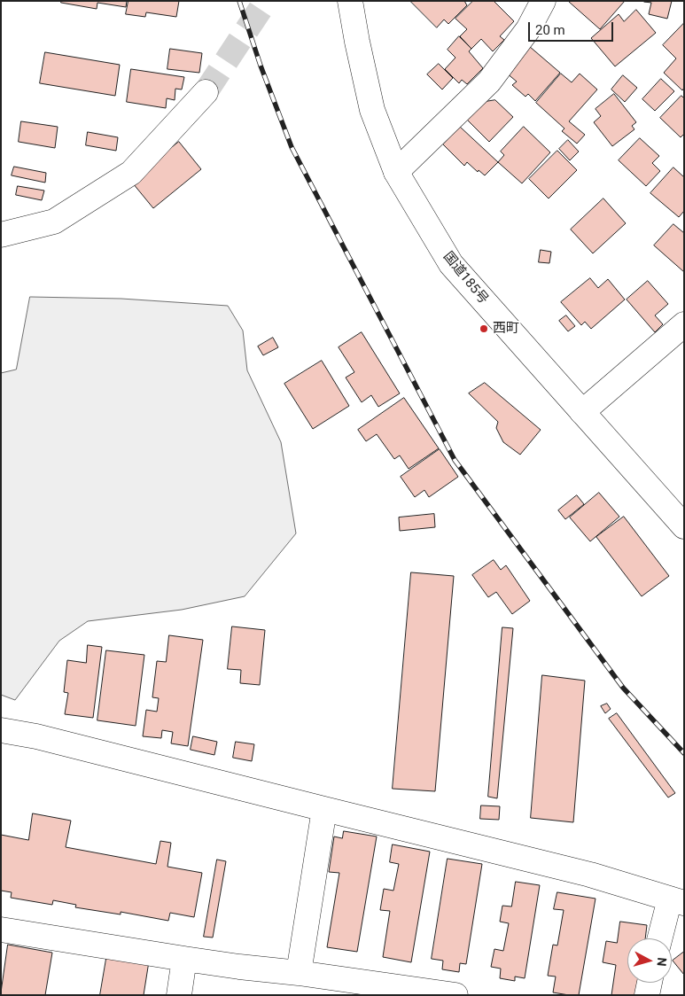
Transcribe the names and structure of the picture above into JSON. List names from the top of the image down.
{
  "streets": {
    "main road": ["国道185号"]
  },
  "places": ["西町"],
  "scale_bar": "20 m",
  "north": "right"
}
